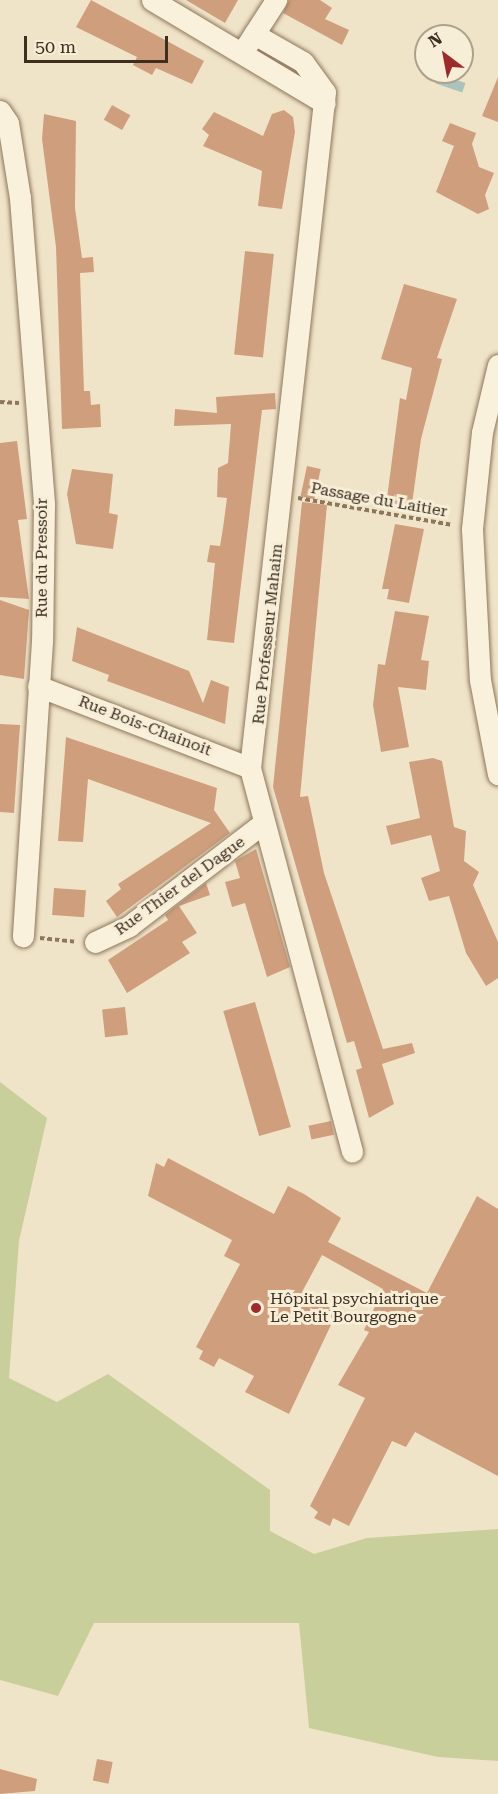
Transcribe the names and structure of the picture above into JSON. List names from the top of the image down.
{
  "streets": {
    "street": [
      "Rue du Pressoir",
      "Rue Professeur Mahaim",
      "Rue Bois-Chainoit",
      "Rue Thier del Dague"
    ],
    "path": ["Passage du Laitier"]
  },
  "crossings": [
    ["Passage du Laitier", "Rue Professeur Mahaim"],
    ["Rue du Pressoir", "Rue Bois-Chainoit"],
    ["Rue Professeur Mahaim", "Rue Bois-Chainoit"],
    ["Rue Professeur Mahaim", "Rue Thier del Dague"]
  ],
  "places": ["Hôpital psychiatrique Le Petit Bourgogne"],
  "scale_bar": "50 m",
  "north": "top left"
}
